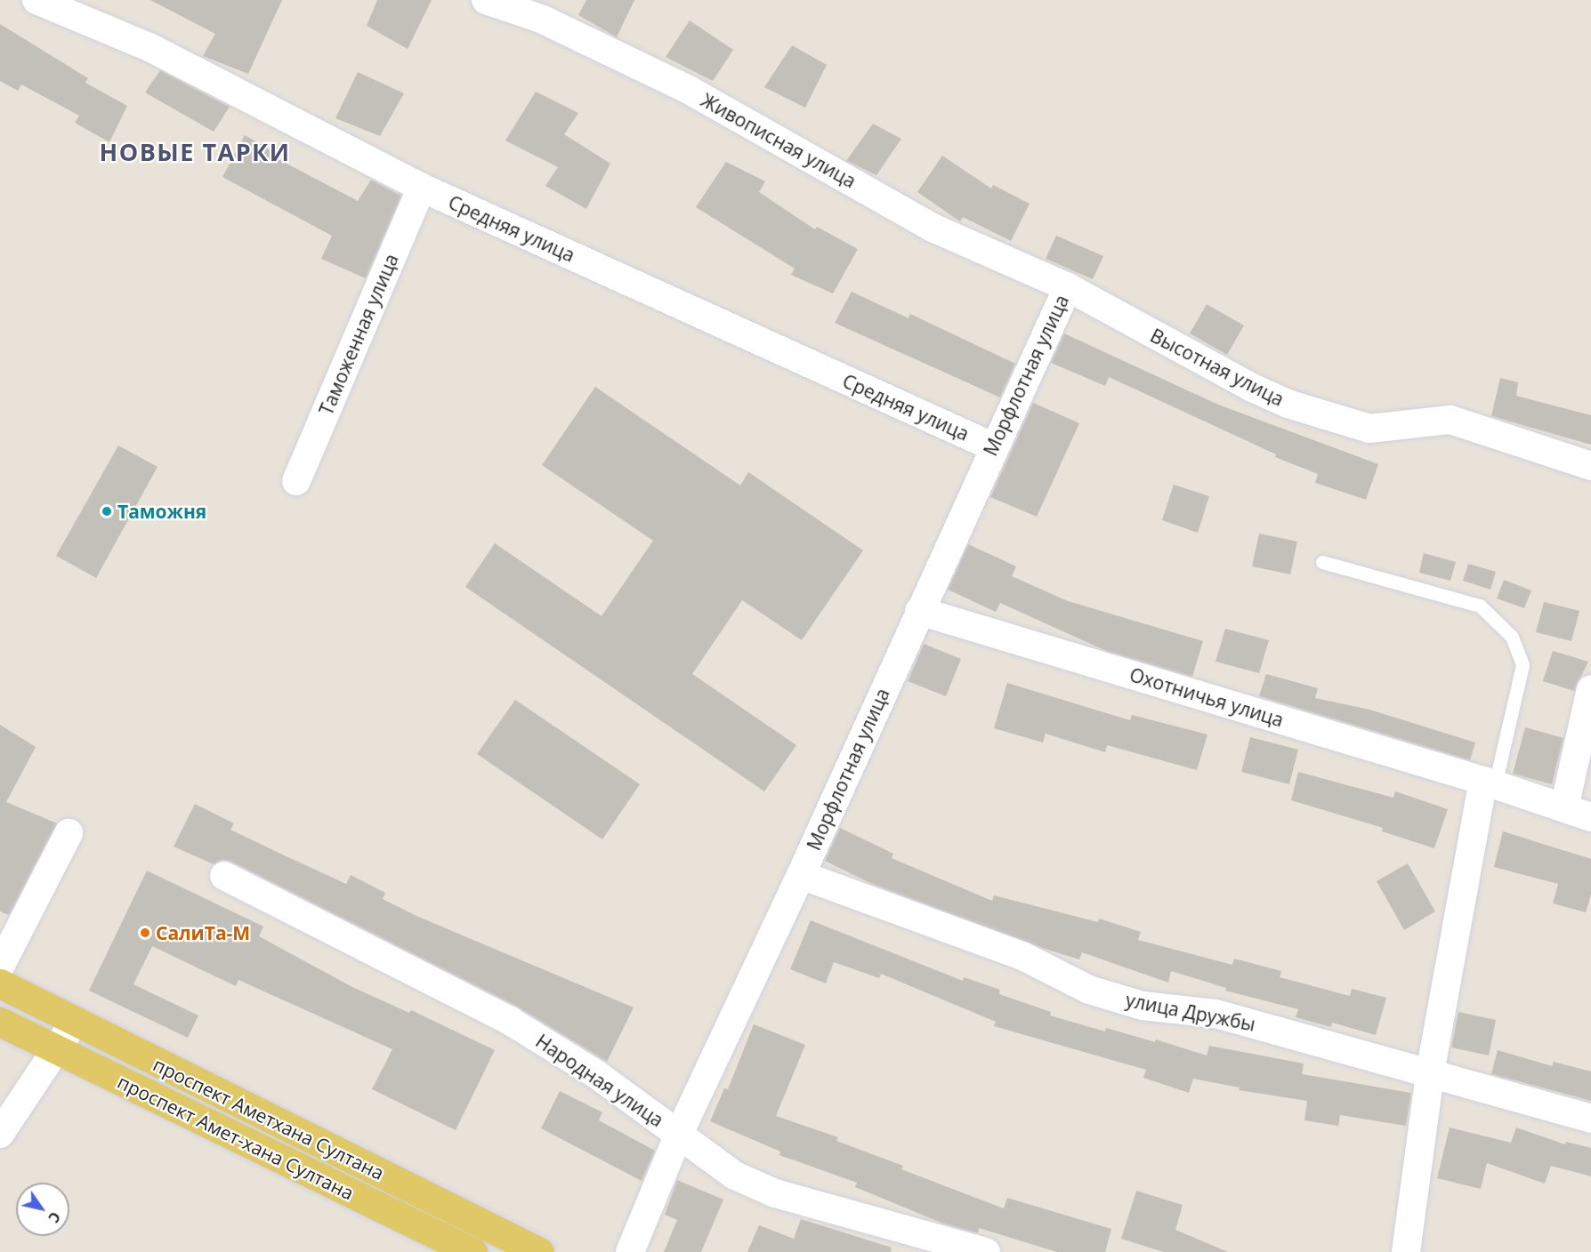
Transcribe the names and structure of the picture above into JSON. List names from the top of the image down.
{
  "streets": {
    "main road": ["проспект Аметхана Султана", "проспект Амет-хана Султана"],
    "street": [
      "Живописная улица",
      "Средняя улица",
      "Таможенная улица",
      "Высотная улица",
      "Морфлотная улица",
      "Охотничья улица",
      "улица Дружбы",
      "Народная улица"
    ]
  },
  "crossings": [
    ["Живописная улица", "Высотная улица"],
    ["Живописная улица", "Морфлотная улица"],
    ["Средняя улица", "Таможенная улица"],
    ["Средняя улица", "Морфлотная улица"],
    ["Высотная улица", "Морфлотная улица"],
    ["Морфлотная улица", "Охотничья улица"],
    ["Морфлотная улица", "улица Дружбы"],
    ["Морфлотная улица", "Народная улица"]
  ],
  "districts": ["НОВЫЕ ТАРКИ"],
  "places": ["Таможня", "СалиТа-М"],
  "north": "bottom right"
}
